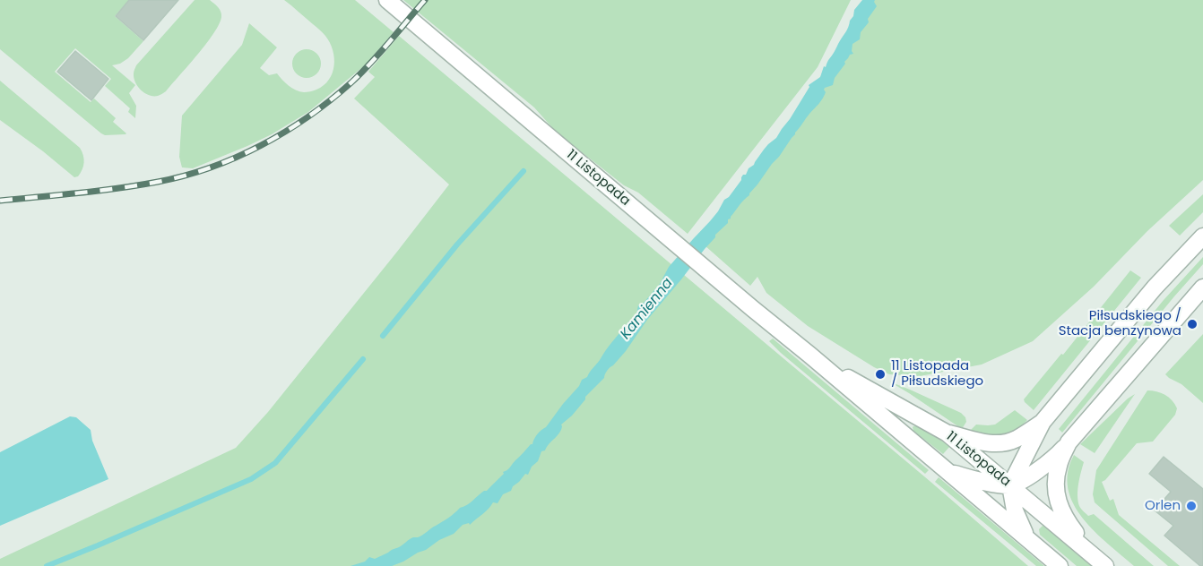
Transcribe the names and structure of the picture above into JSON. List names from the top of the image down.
{
  "streets": {
    "street": ["11 Listopada"]
  },
  "water": ["Kamienna"],
  "places": ["Piłsudskiego / Stacja benzynowa", "11 Listopada / Piłsudskiego", "Orlen"]
}
